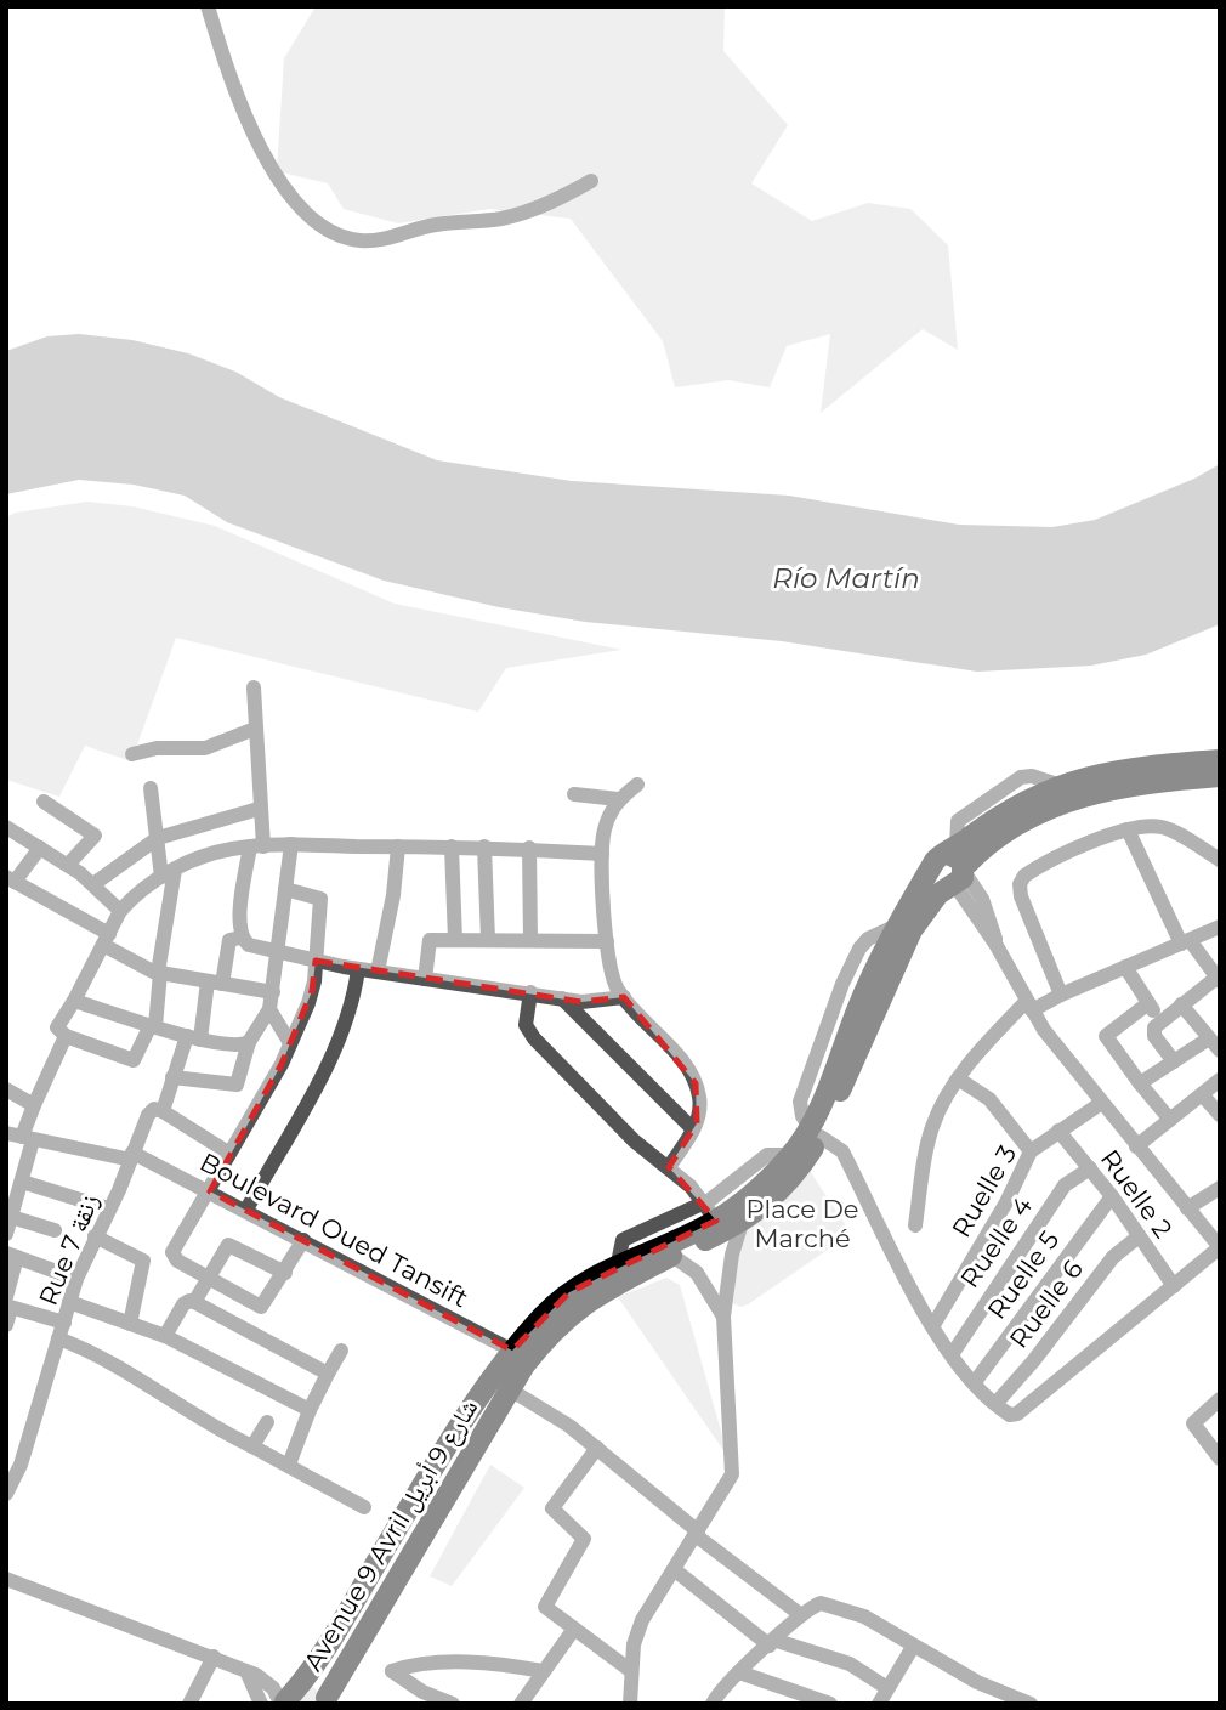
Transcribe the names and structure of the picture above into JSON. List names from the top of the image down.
{
  "streets": {
    "highway": ["Avenue 9 Avril شارع 9 أبريل"],
    "street": [
      "Ruelle 3",
      "Ruelle 2",
      "Boulevard Oued Tansift",
      "Ruelle 4",
      "Rue 7 زنقة",
      "Ruelle 5",
      "Ruelle 6"
    ]
  },
  "crossings": [
    ["Ruelle 3", "Ruelle 2"],
    ["Ruelle 2", "Ruelle 4"],
    ["Ruelle 2", "Ruelle 5"],
    ["Ruelle 2", "Ruelle 6"],
    ["Boulevard Oued Tansift", "Rue 7 زنقة"],
    ["Boulevard Oued Tansift", "Avenue 9 Avril شارع 9 أبريل"]
  ],
  "water": ["Río Martín"],
  "parks": ["Place De Marché"]
}
